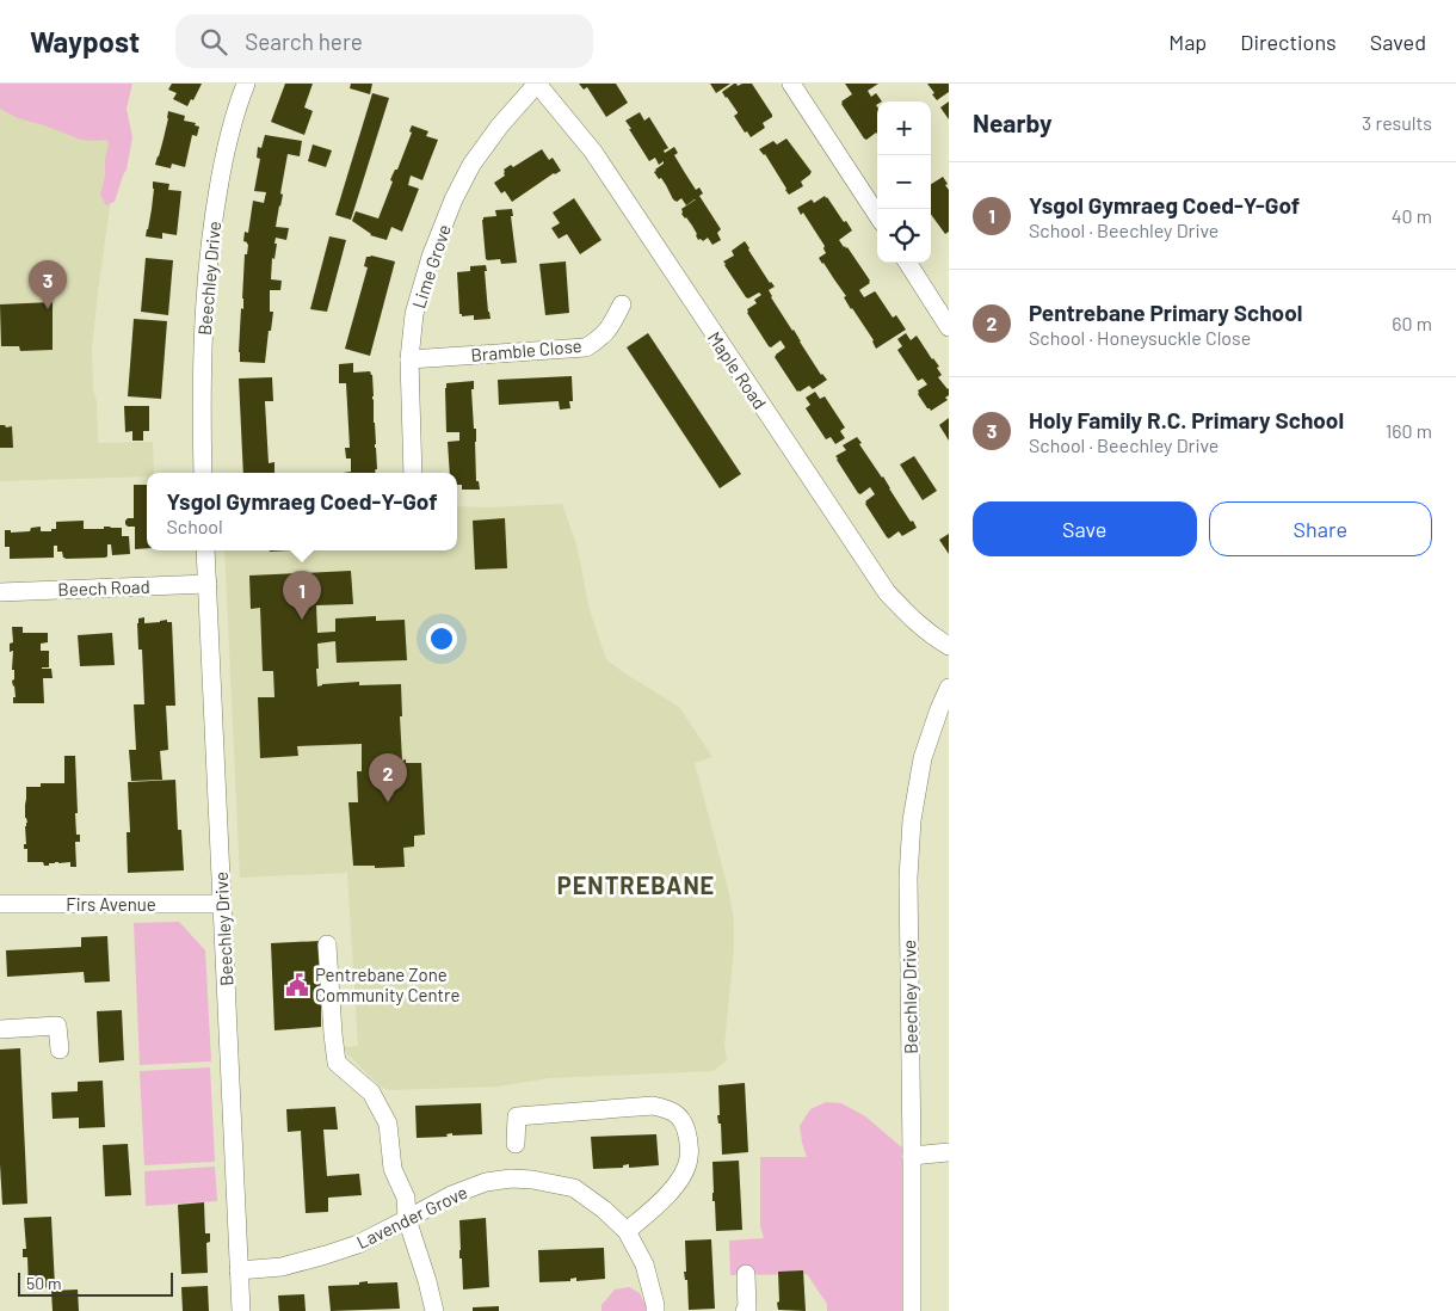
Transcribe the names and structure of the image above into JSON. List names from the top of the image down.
{
  "streets": {
    "street": [
      "Lime Grove",
      "Beechley Drive",
      "Bramble Close",
      "Maple Road",
      "Beech Road",
      "Firs Avenue",
      "Lavender Grove"
    ]
  },
  "crossings": [
    ["Lime Grove", "Bramble Close"],
    ["Lime Grove", "Maple Road"],
    ["Beechley Drive", "Beech Road"],
    ["Beechley Drive", "Firs Avenue"],
    ["Beechley Drive", "Lavender Grove"]
  ],
  "districts": ["PENTREBANE"],
  "places": {
    "public building": ["Pentrebane Zone Community Centre"]
  },
  "scale_bar": "50 m",
  "page": {
    "header": "Waypost",
    "search": "Search here",
    "nav": ["Map", "Directions", "Saved"],
    "heading": ["Nearby", "3 results"],
    "map_buttons": ["+", "−"],
    "list": [
      {
        "mark": "1",
        "name": "Ysgol Gymraeg Coed-Y-Gof",
        "note": "School · Beechley Drive",
        "value": "40 m"
      },
      {
        "mark": "2",
        "name": "Pentrebane Primary School",
        "note": "School · Honeysuckle Close",
        "value": "60 m"
      },
      {
        "mark": "3",
        "name": "Holy Family R.C. Primary School",
        "note": "School · Beechley Drive",
        "value": "160 m"
      }
    ],
    "pins": ["3", "1", "2"],
    "popup": ["Ysgol Gymraeg Coed-Y-Gof", "School"],
    "buttons": ["Save", "Share"],
    "scale": "50 m"
  }
}
